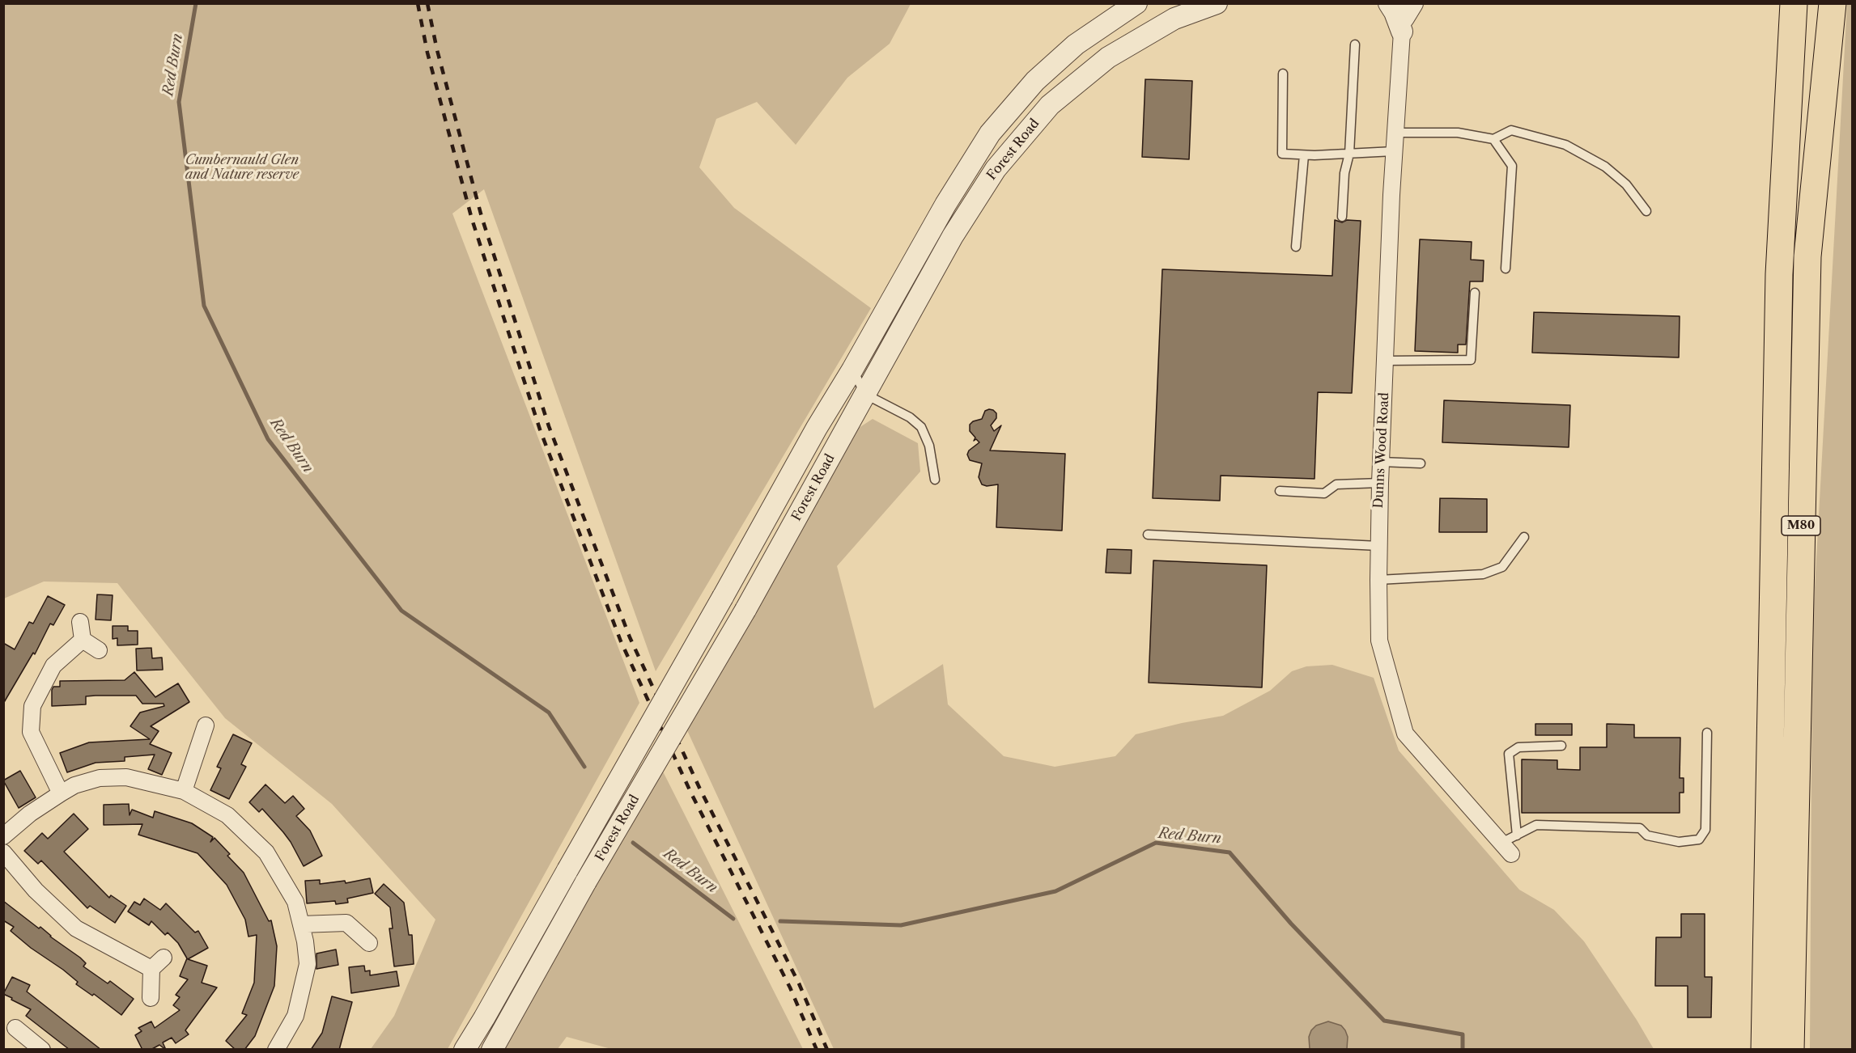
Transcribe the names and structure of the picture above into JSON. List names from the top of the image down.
{
  "streets": {
    "highway": ["M80"],
    "street": ["Forest Road", "Dunns Wood Road"]
  },
  "water": ["Red Burn"],
  "parks": ["Cumbernauld Glen and Nature reserve"]
}
